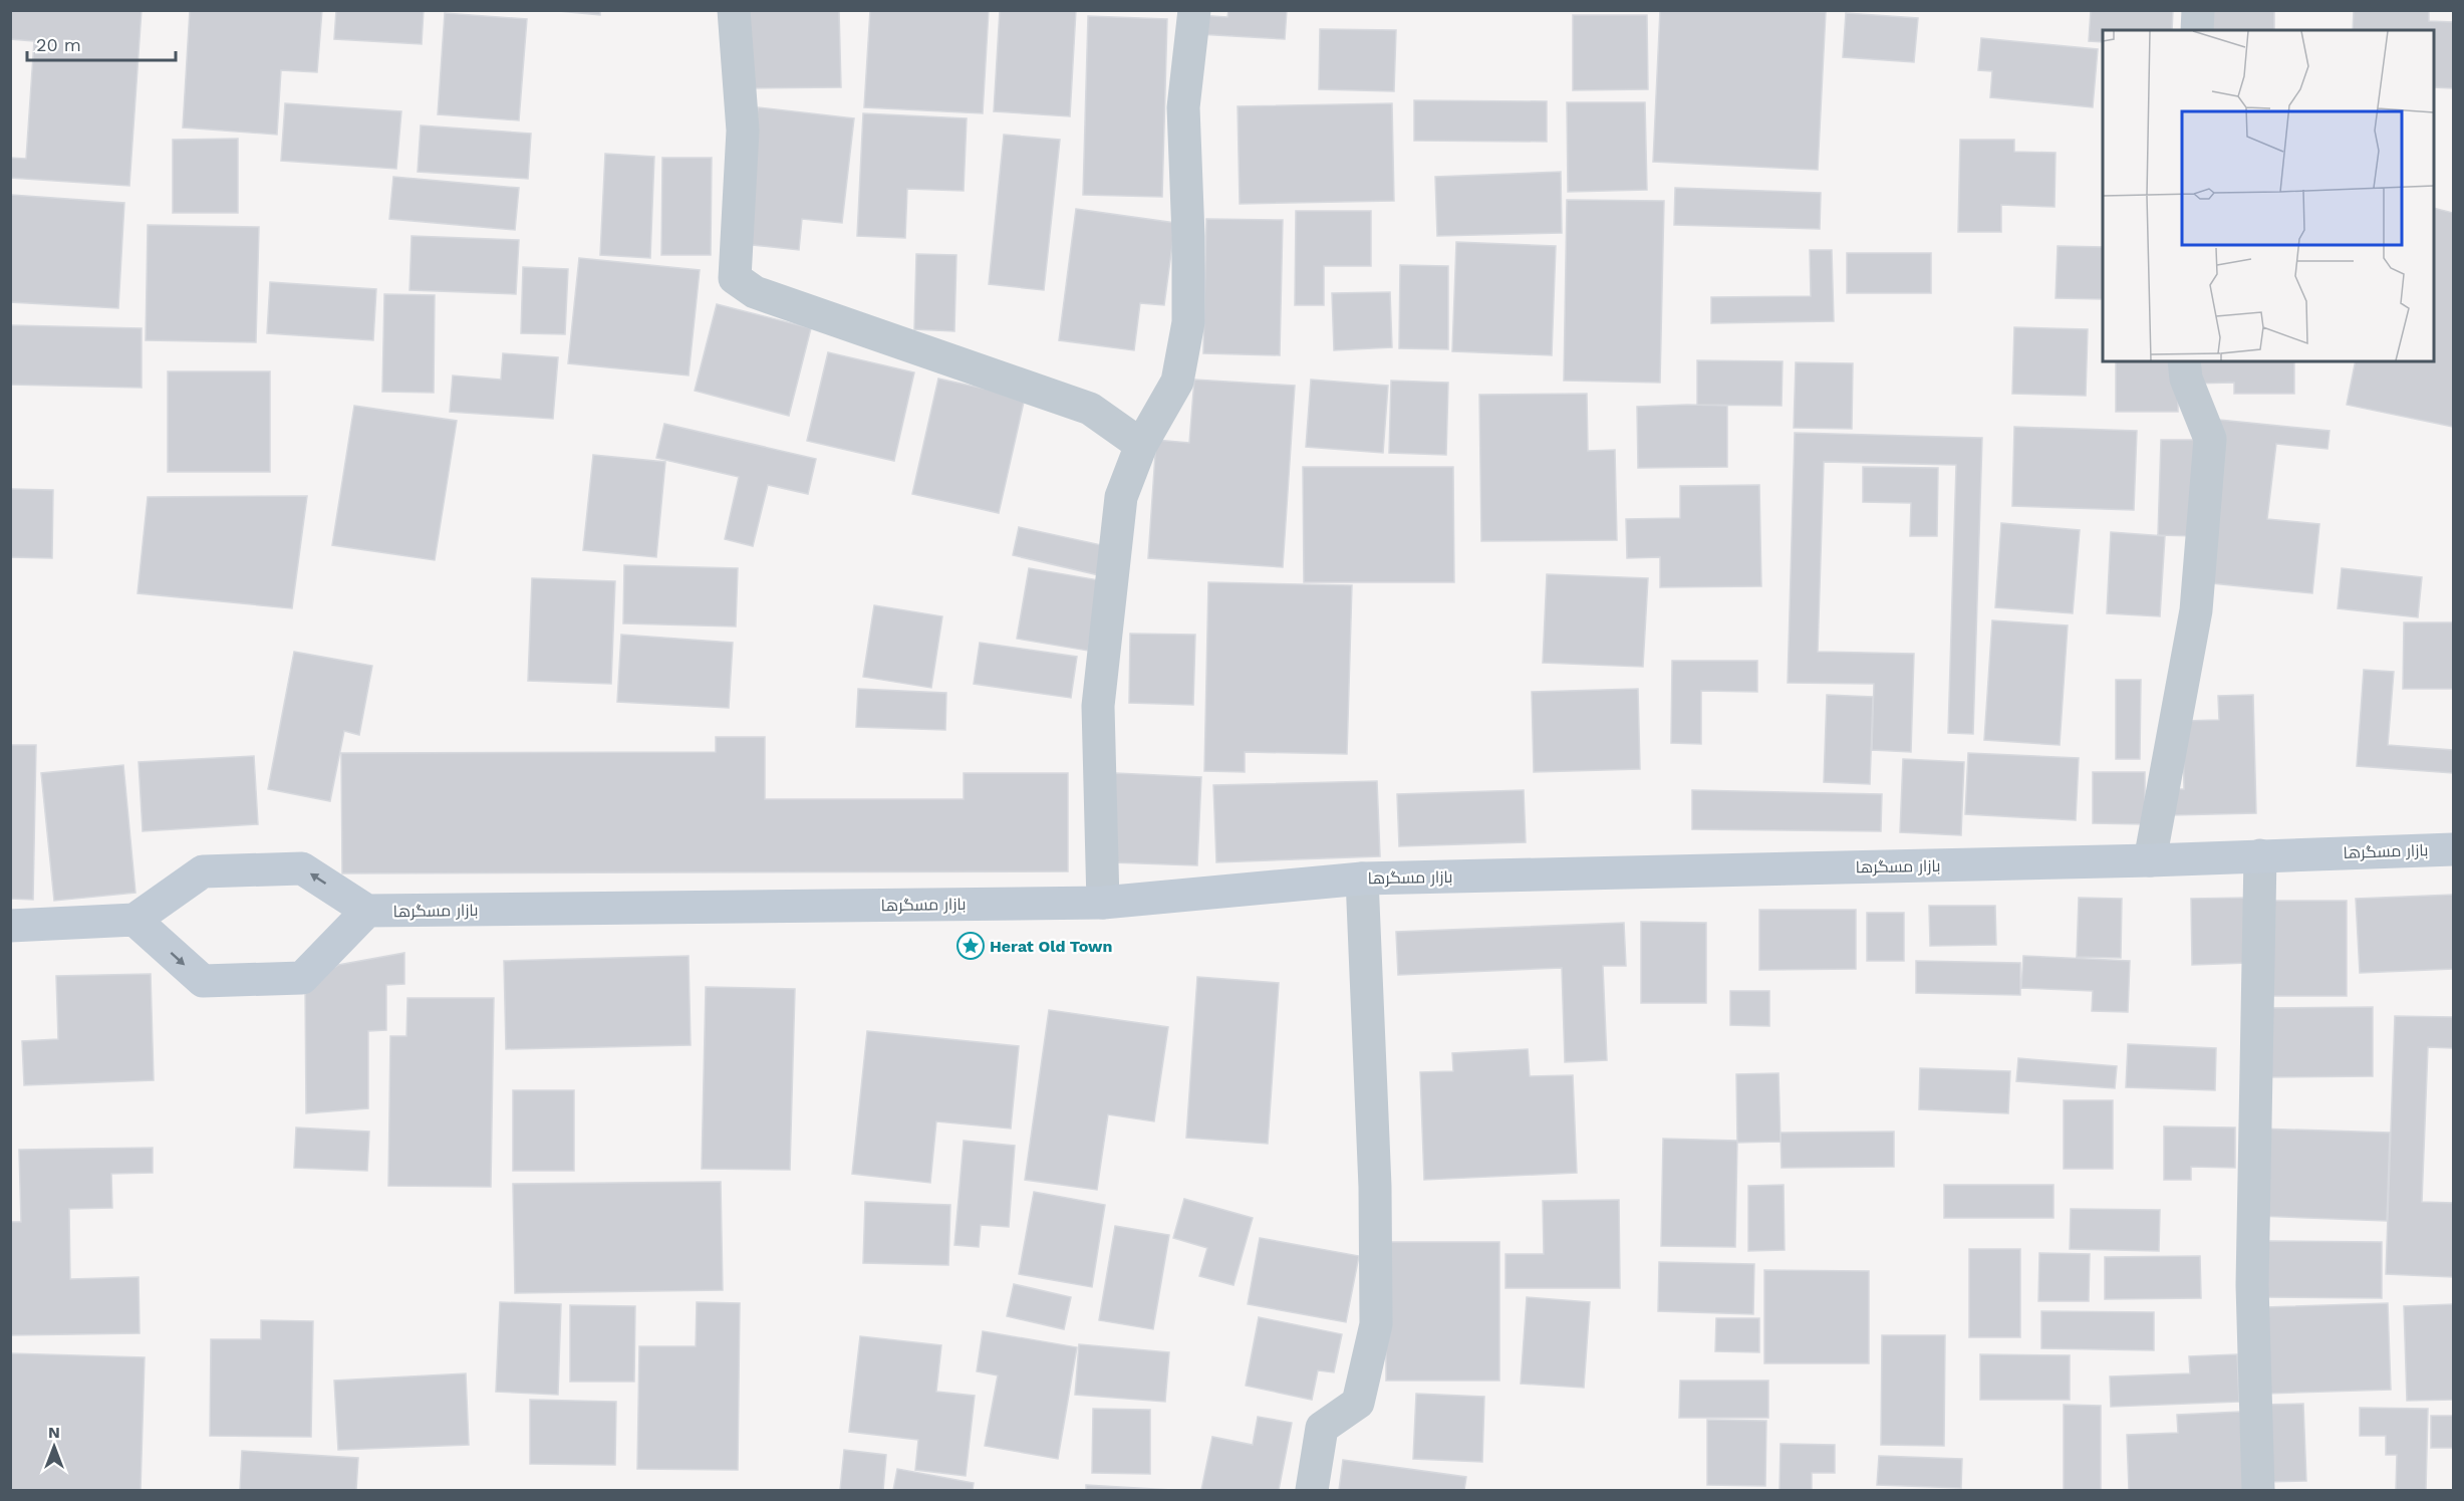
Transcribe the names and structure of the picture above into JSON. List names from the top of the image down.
{
  "streets": {
    "street": ["بازار مسگرها"]
  },
  "places": {
    "place": ["Herat Old Town"]
  },
  "scale_bar": "20 m",
  "north": "top"
}
